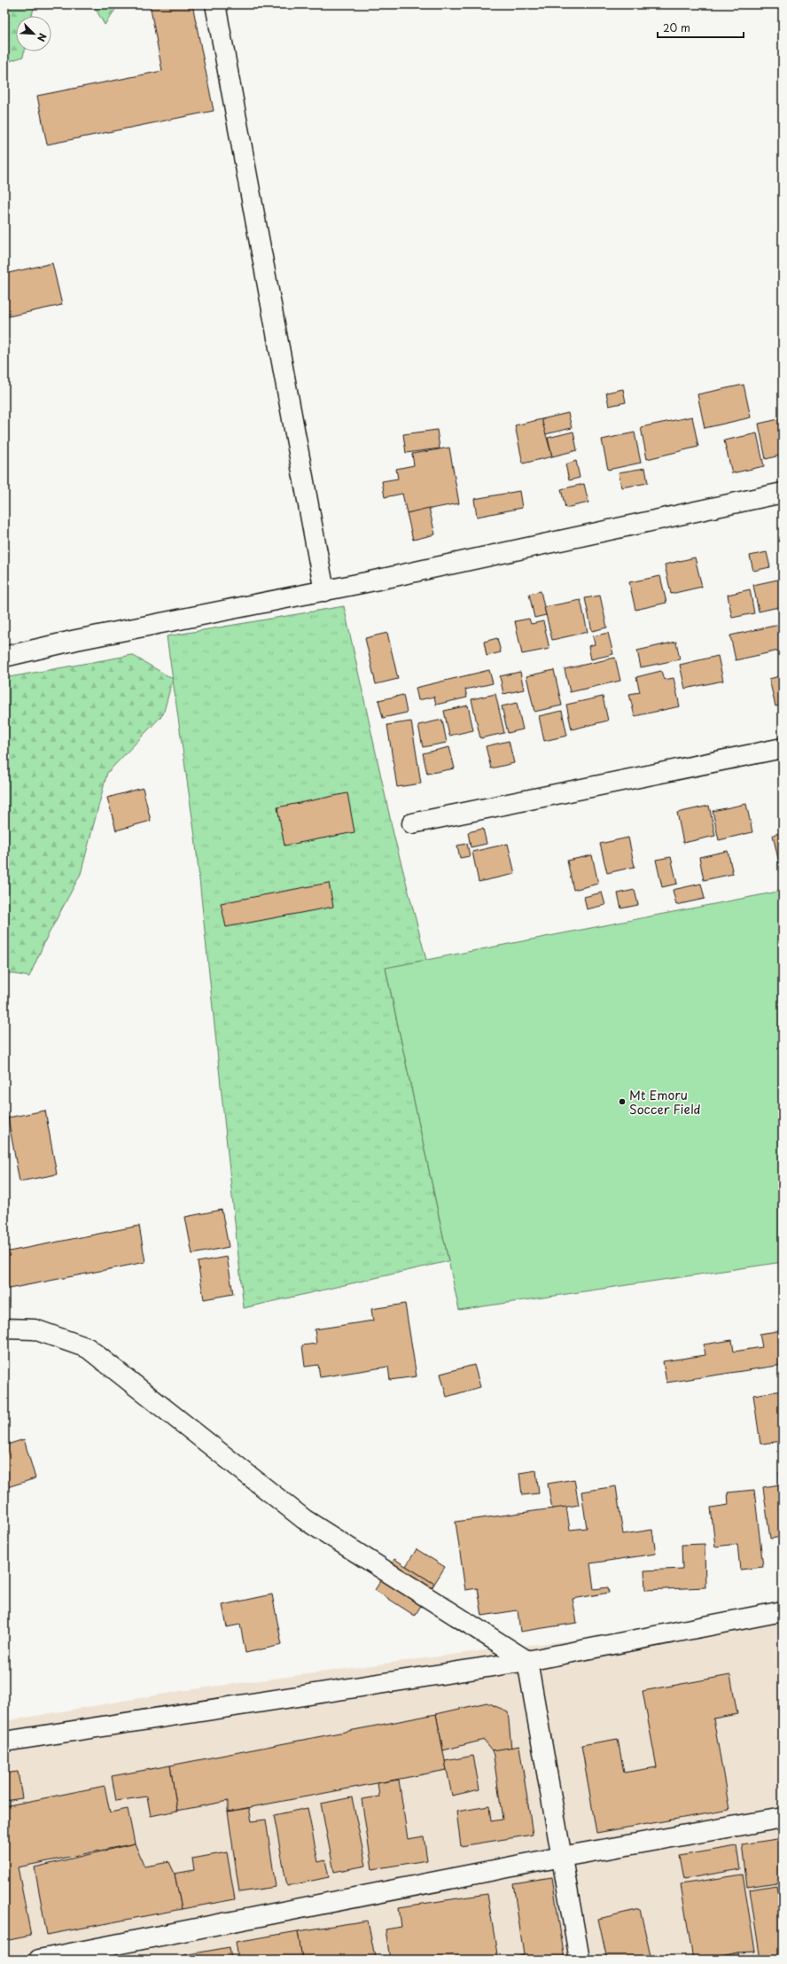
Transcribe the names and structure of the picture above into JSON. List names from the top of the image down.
{
  "places": ["Mt Emoru Soccer Field"],
  "scale_bar": "20 m",
  "north": "bottom right"
}
